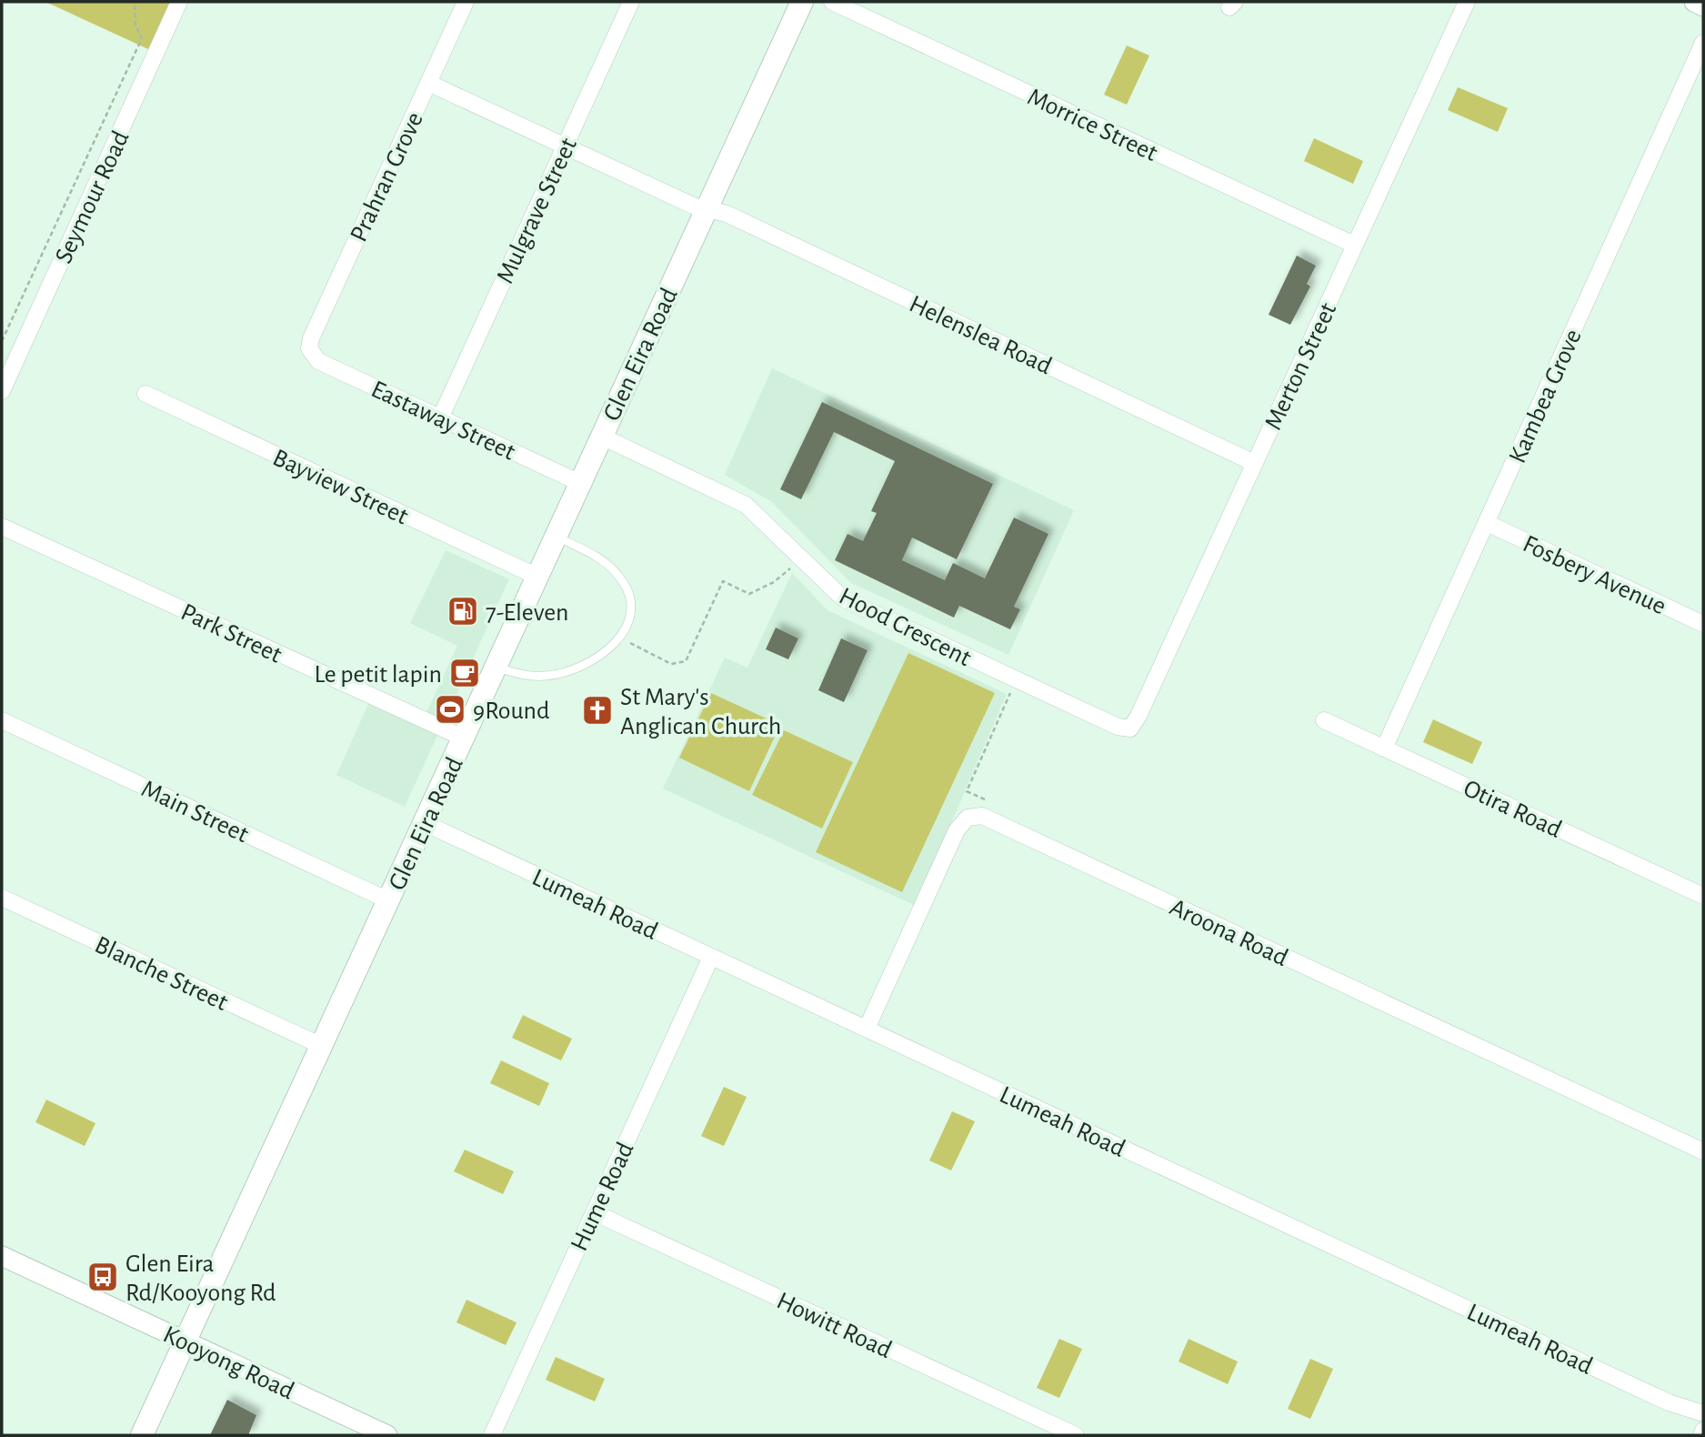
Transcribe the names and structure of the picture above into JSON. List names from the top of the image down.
{
  "streets": {
    "main road": ["Glen Eira Road"],
    "street": [
      "Morrice Street",
      "Prahran Grove",
      "Seymour Road",
      "Mulgrave Street",
      "Helenslea Road",
      "Merton Street",
      "Kambea Grove",
      "Eastaway Street",
      "Bayview Street",
      "Fosbery Avenue",
      "Hood Crescent",
      "Park Street",
      "Otira Road",
      "Main Street",
      "Lumeah Road",
      "Aroona Road",
      "Blanche Street",
      "Hume Road",
      "Howitt Road",
      "Kooyong Road"
    ]
  },
  "crossings": [
    ["Morrice Street", "Merton Street"],
    ["Prahran Grove", "Helenslea Road"],
    ["Prahran Grove", "Eastaway Street"],
    ["Mulgrave Street", "Helenslea Road"],
    ["Mulgrave Street", "Eastaway Street"],
    ["Helenslea Road", "Glen Eira Road"],
    ["Helenslea Road", "Merton Street"],
    ["Glen Eira Road", "Eastaway Street"],
    ["Glen Eira Road", "Bayview Street"],
    ["Glen Eira Road", "Hood Crescent"],
    ["Glen Eira Road", "Park Street"],
    ["Glen Eira Road", "Main Street"],
    ["Glen Eira Road", "Lumeah Road"],
    ["Glen Eira Road", "Blanche Street"],
    ["Glen Eira Road", "Kooyong Road"],
    ["Merton Street", "Hood Crescent"],
    ["Kambea Grove", "Fosbery Avenue"],
    ["Kambea Grove", "Otira Road"],
    ["Lumeah Road", "Aroona Road"],
    ["Lumeah Road", "Hume Road"],
    ["Hume Road", "Howitt Road"]
  ],
  "places": {
    "fuel station": ["7-Eleven"],
    "cafe": ["Le petit lapin"],
    "sports": ["9Round"],
    "church": ["St Mary's Anglican Church"],
    "bus stop": ["Glen Eira Rd/Kooyong Rd"]
  }
}
